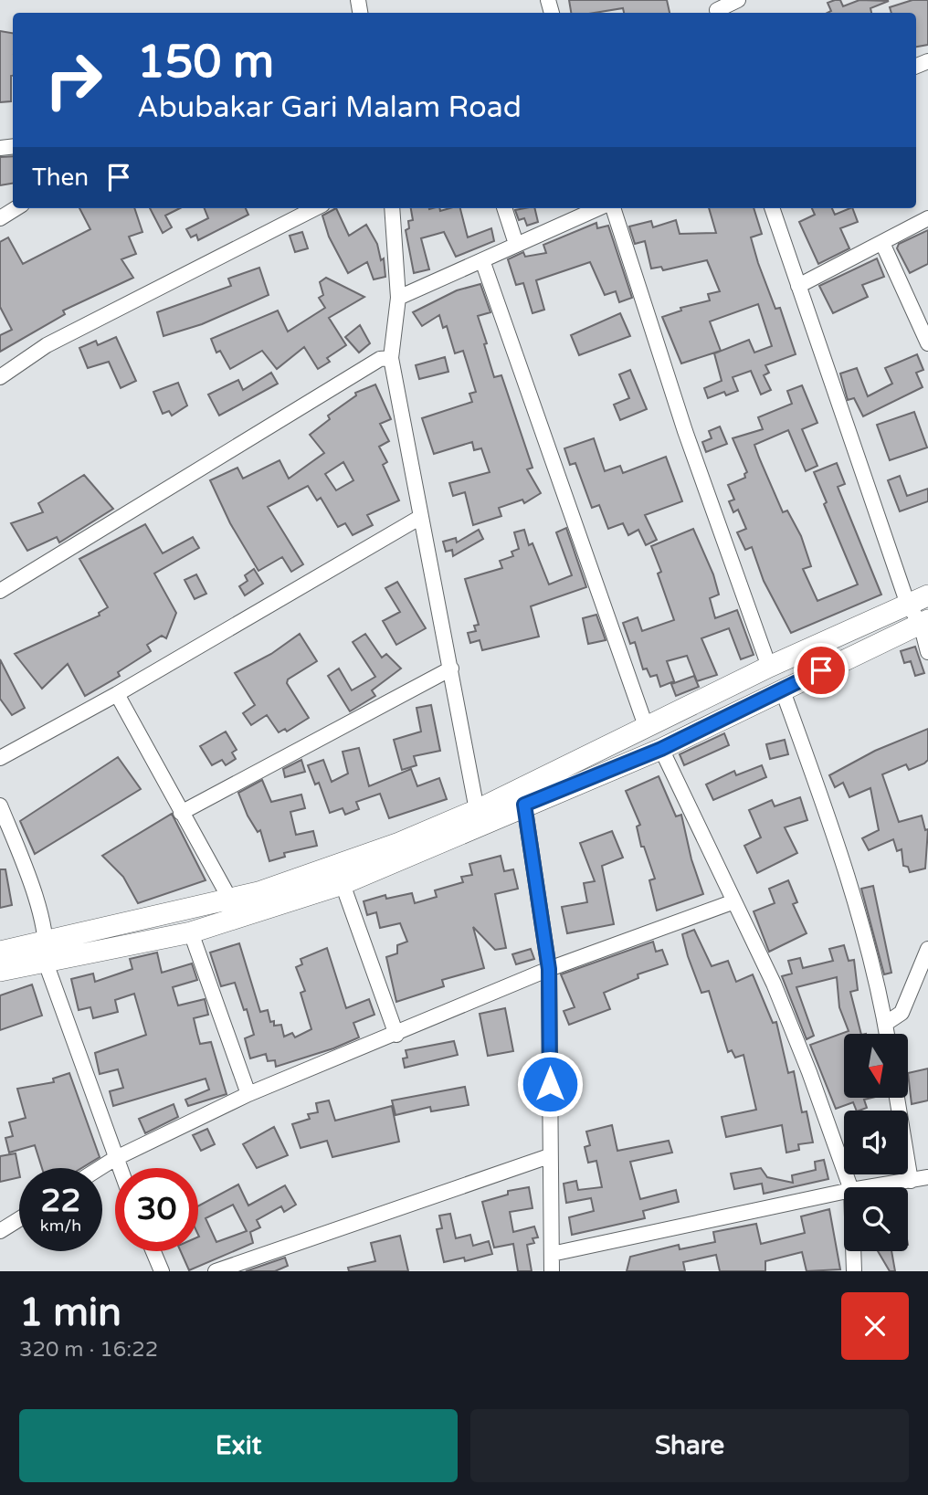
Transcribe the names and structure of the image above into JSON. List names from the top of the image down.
{
  "north": "bottom",
  "page": {
    "turn": ["150 m", "Abubakar Gari Malam Road"],
    "then": "Then",
    "speed": "22 km/h",
    "limit": "30",
    "heading": ["1 min", "320 m · 16:22"],
    "buttons": ["Exit", "Share"]
  }
}
